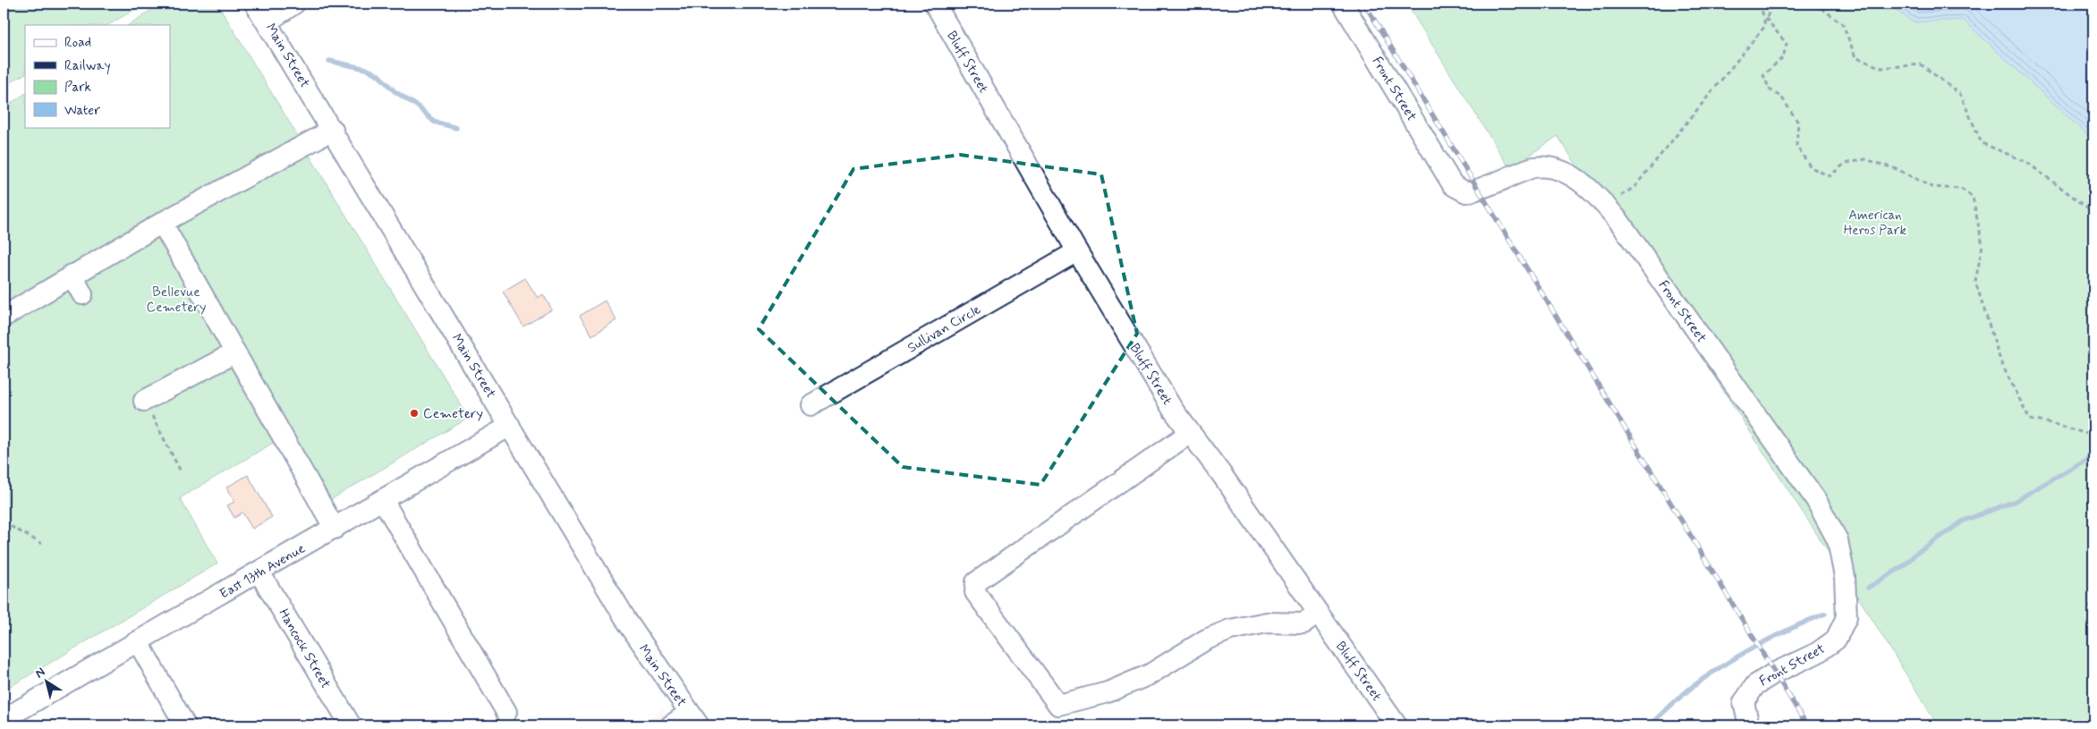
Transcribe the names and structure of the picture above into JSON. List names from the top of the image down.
{
  "streets": {
    "street": [
      "Main Street",
      "Bluff Street",
      "Front Street",
      "Sullivan Circle",
      "East 13th Avenue",
      "Hancock Street"
    ]
  },
  "crossings": [
    ["Main Street", "East 13th Avenue"],
    ["Bluff Street", "Sullivan Circle"],
    ["East 13th Avenue", "Hancock Street"]
  ],
  "parks": ["American Heros Park", "Bellevue Cemetery"],
  "places": ["Cemetery"],
  "legend": [
    "Road",
    "Railway",
    "Park",
    "Water"
  ],
  "north": "top left"
}
